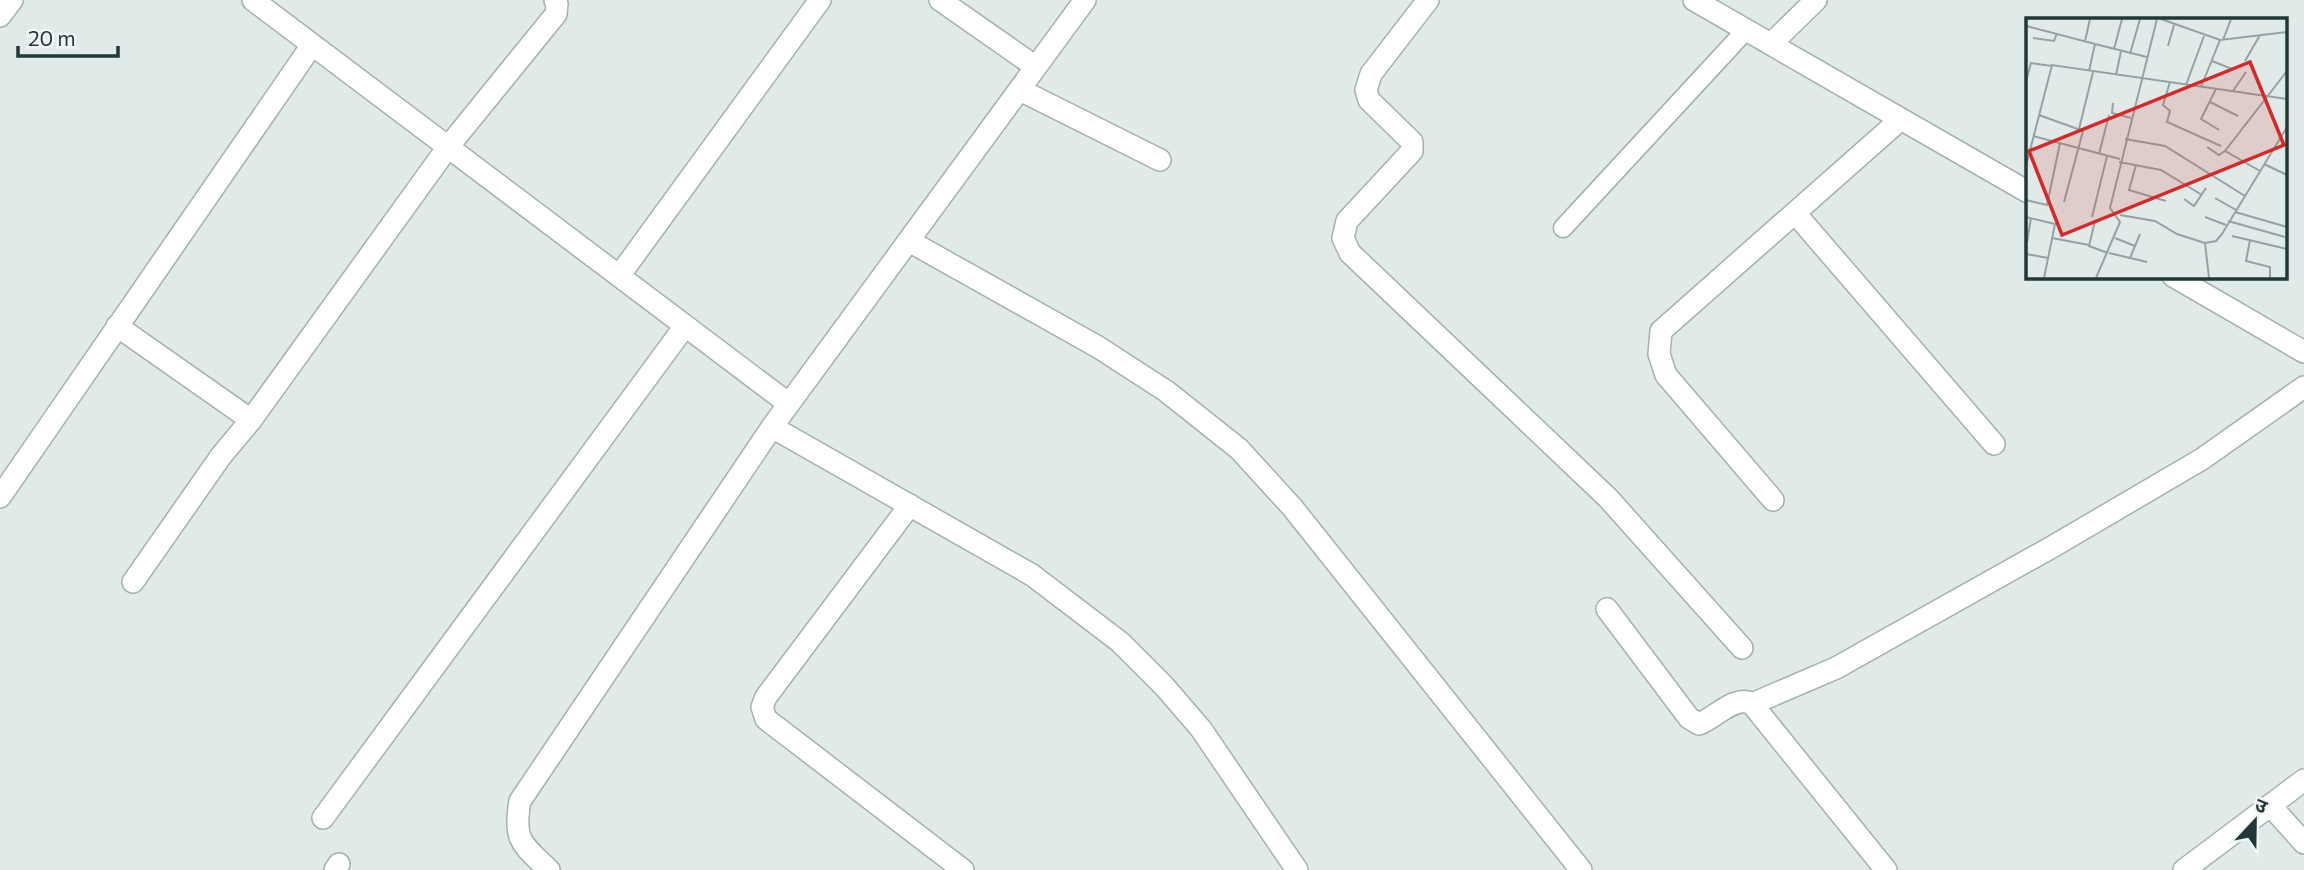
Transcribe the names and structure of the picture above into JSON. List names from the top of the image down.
{
  "scale_bar": "20 m",
  "north": "top"
}
